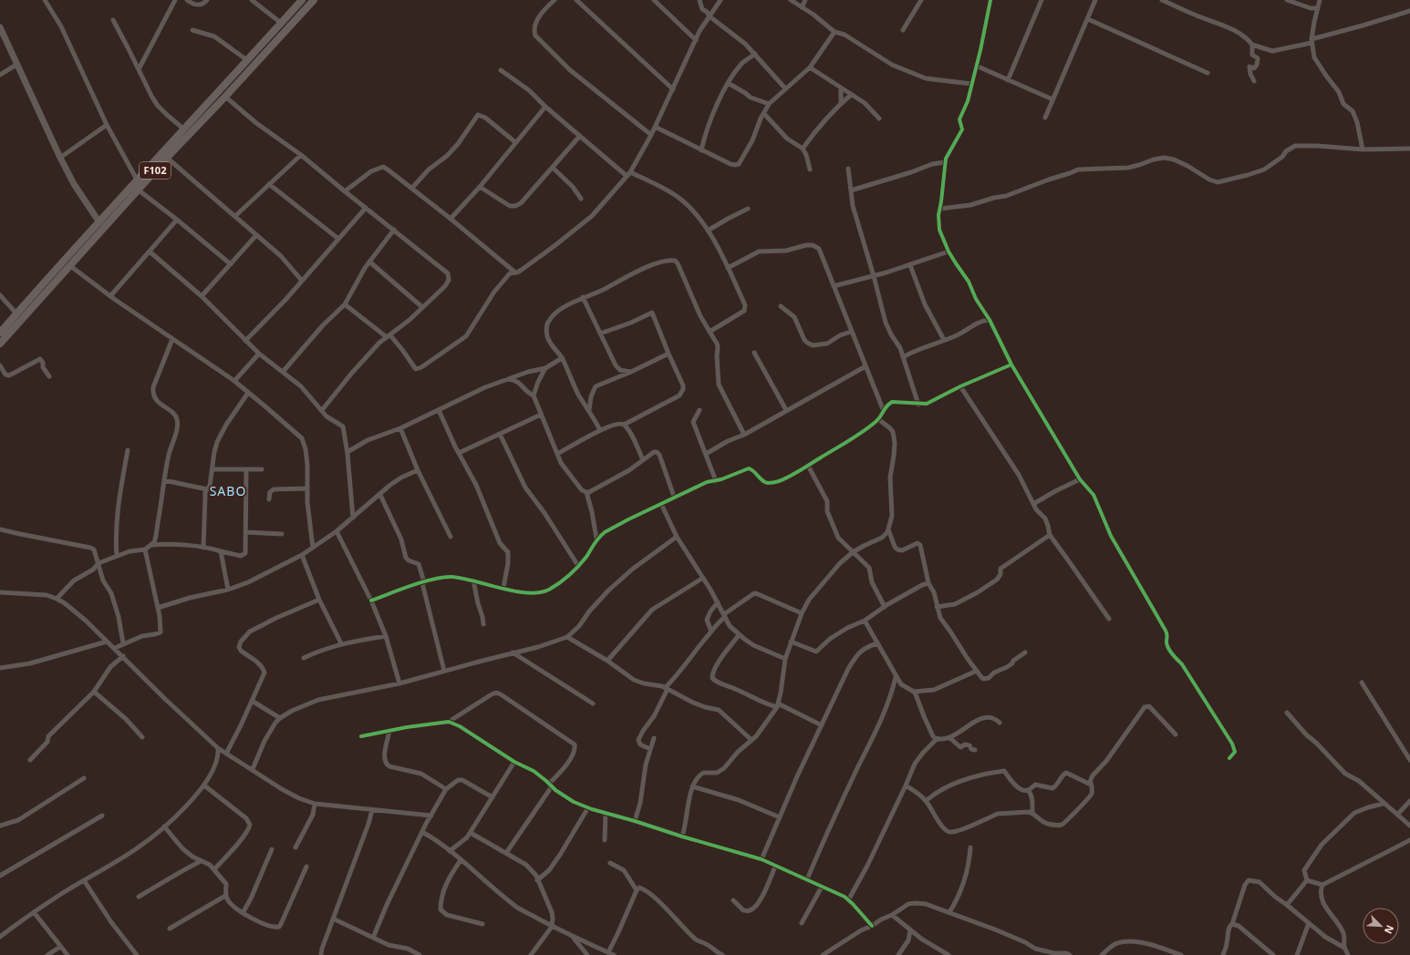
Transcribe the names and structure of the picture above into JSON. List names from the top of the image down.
{
  "streets": {
    "main road": ["F102"]
  },
  "districts": ["SABO"],
  "north": "bottom right"
}
